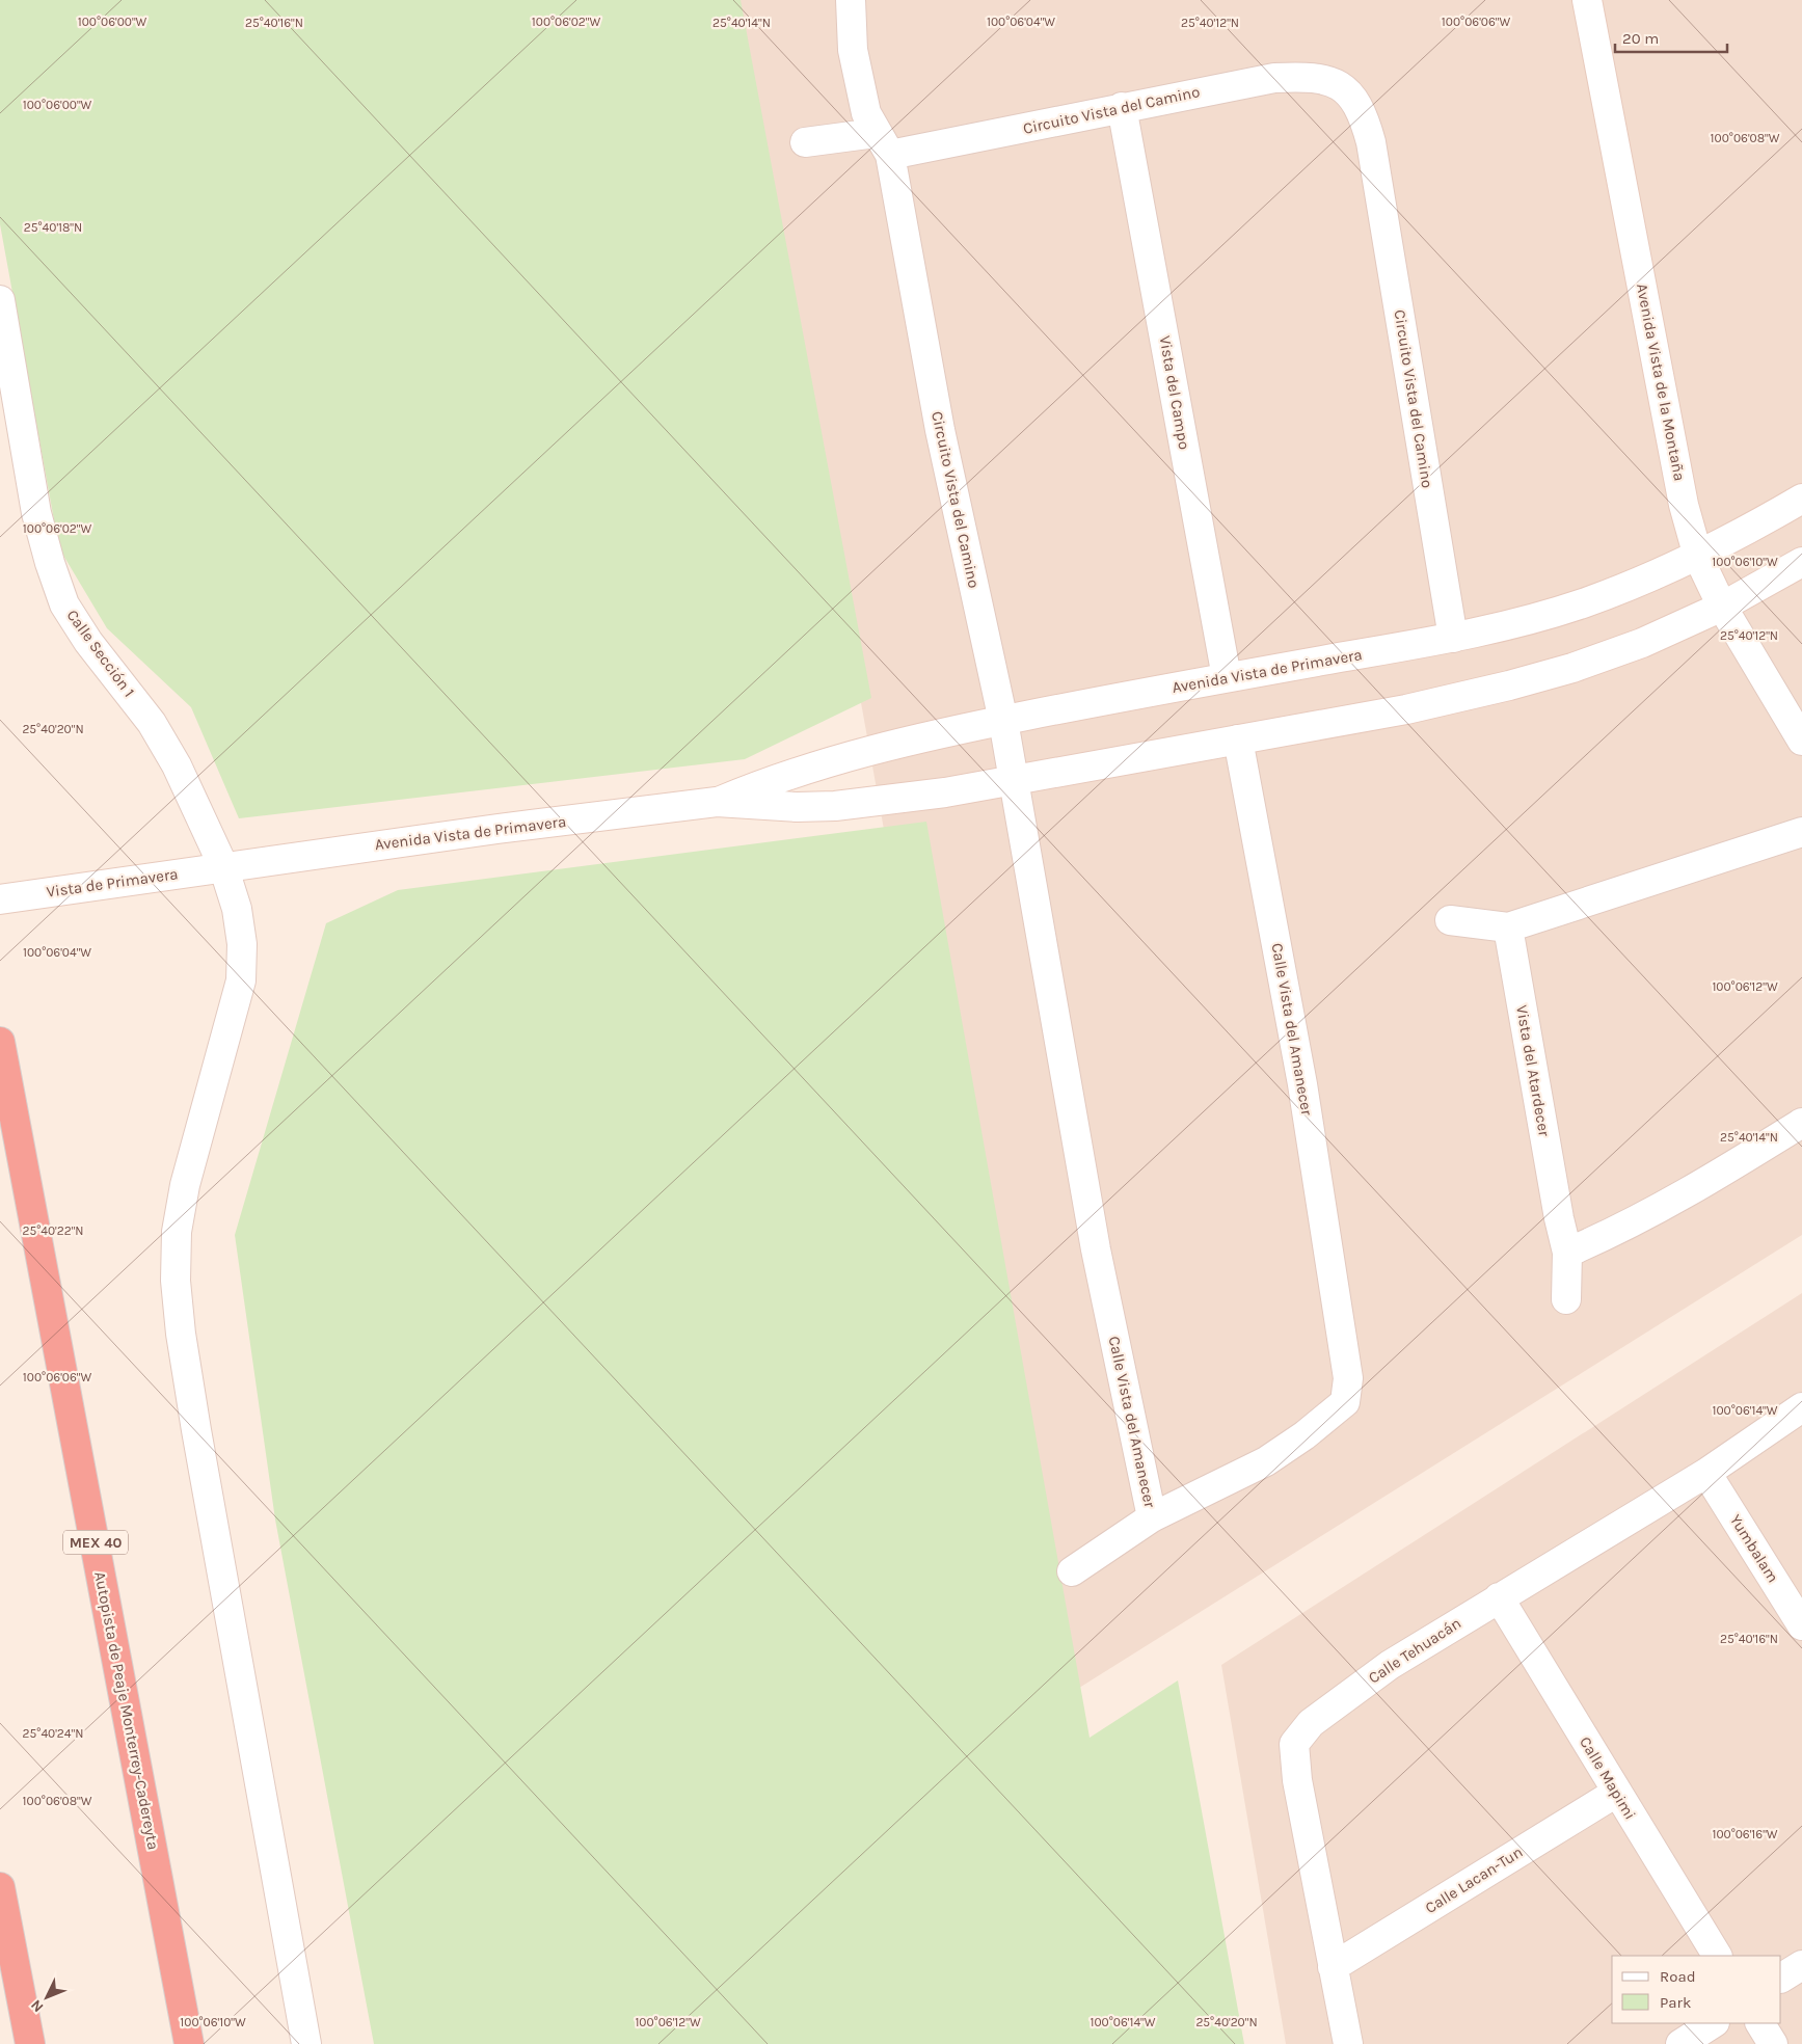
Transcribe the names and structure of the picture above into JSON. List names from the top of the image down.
{
  "streets": {
    "highway": ["MEX 40", "Autopista de Peaje Monterrey-Cadereyta"],
    "street": [
      "Circuito Vista del Camino",
      "Avenida Vista de la Montaña",
      "Vista del Campo",
      "Calle Sección 1",
      "Avenida Vista de Primavera",
      "Vista de Primavera",
      "Calle Vista del Amanecer",
      "Vista del Atardecer",
      "Yumbalam",
      "Calle Tehuacán",
      "Calle Mapimi",
      "Calle Lacan-Tun"
    ]
  },
  "crossings": [
    ["Circuito Vista del Camino", "Vista del Campo"],
    ["Circuito Vista del Camino", "Avenida Vista de Primavera"],
    ["Circuito Vista del Camino", "Calle Vista del Amanecer"],
    ["Avenida Vista de la Montaña", "Avenida Vista de Primavera"],
    ["Vista del Campo", "Avenida Vista de Primavera"],
    ["Calle Sección 1", "Avenida Vista de Primavera"],
    ["Calle Sección 1", "Vista de Primavera"],
    ["Avenida Vista de Primavera", "Vista de Primavera"],
    ["Avenida Vista de Primavera", "Calle Vista del Amanecer"],
    ["Yumbalam", "Calle Tehuacán"],
    ["Calle Tehuacán", "Calle Mapimi"],
    ["Calle Tehuacán", "Calle Lacan-Tun"],
    ["Calle Mapimi", "Calle Lacan-Tun"]
  ],
  "legend": ["Road", "Park"],
  "scale_bar": "20 m",
  "north": "bottom left",
  "coordinates": [
    "100°06'00\"W",
    "100°06'02\"W",
    "100°06'04\"W",
    "100°06'06\"W",
    "25°40'16\"N",
    "25°40'14\"N",
    "25°40'12\"N",
    "100°06'08\"W",
    "25°40'18\"N",
    "100°06'10\"W",
    "25°40'20\"N",
    "100°06'12\"W",
    "25°40'22\"N",
    "100°06'14\"W",
    "25°40'24\"N",
    "100°06'16\"W"
  ]
}
